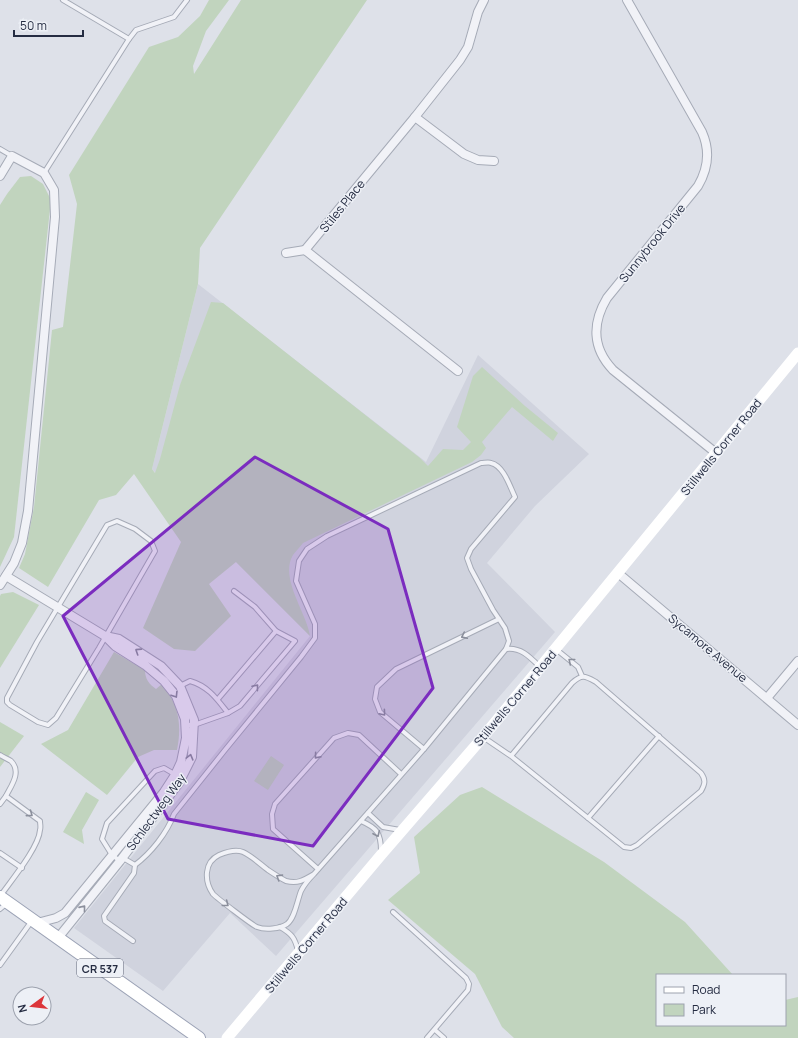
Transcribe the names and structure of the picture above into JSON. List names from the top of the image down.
{
  "streets": {
    "main road": ["CR 537"],
    "street": [
      "Stiles Place",
      "Sunnybrook Drive",
      "Stillwells Corner Road",
      "Sycamore Avenue",
      "Schlectweg Way"
    ]
  },
  "crossings": [
    ["Sunnybrook Drive", "Stillwells Corner Road"],
    ["Stillwells Corner Road", "Sycamore Avenue"],
    ["Schlectweg Way", "CR 537"]
  ],
  "legend": ["Road", "Park"],
  "scale_bar": "50 m",
  "north": "left"
}
